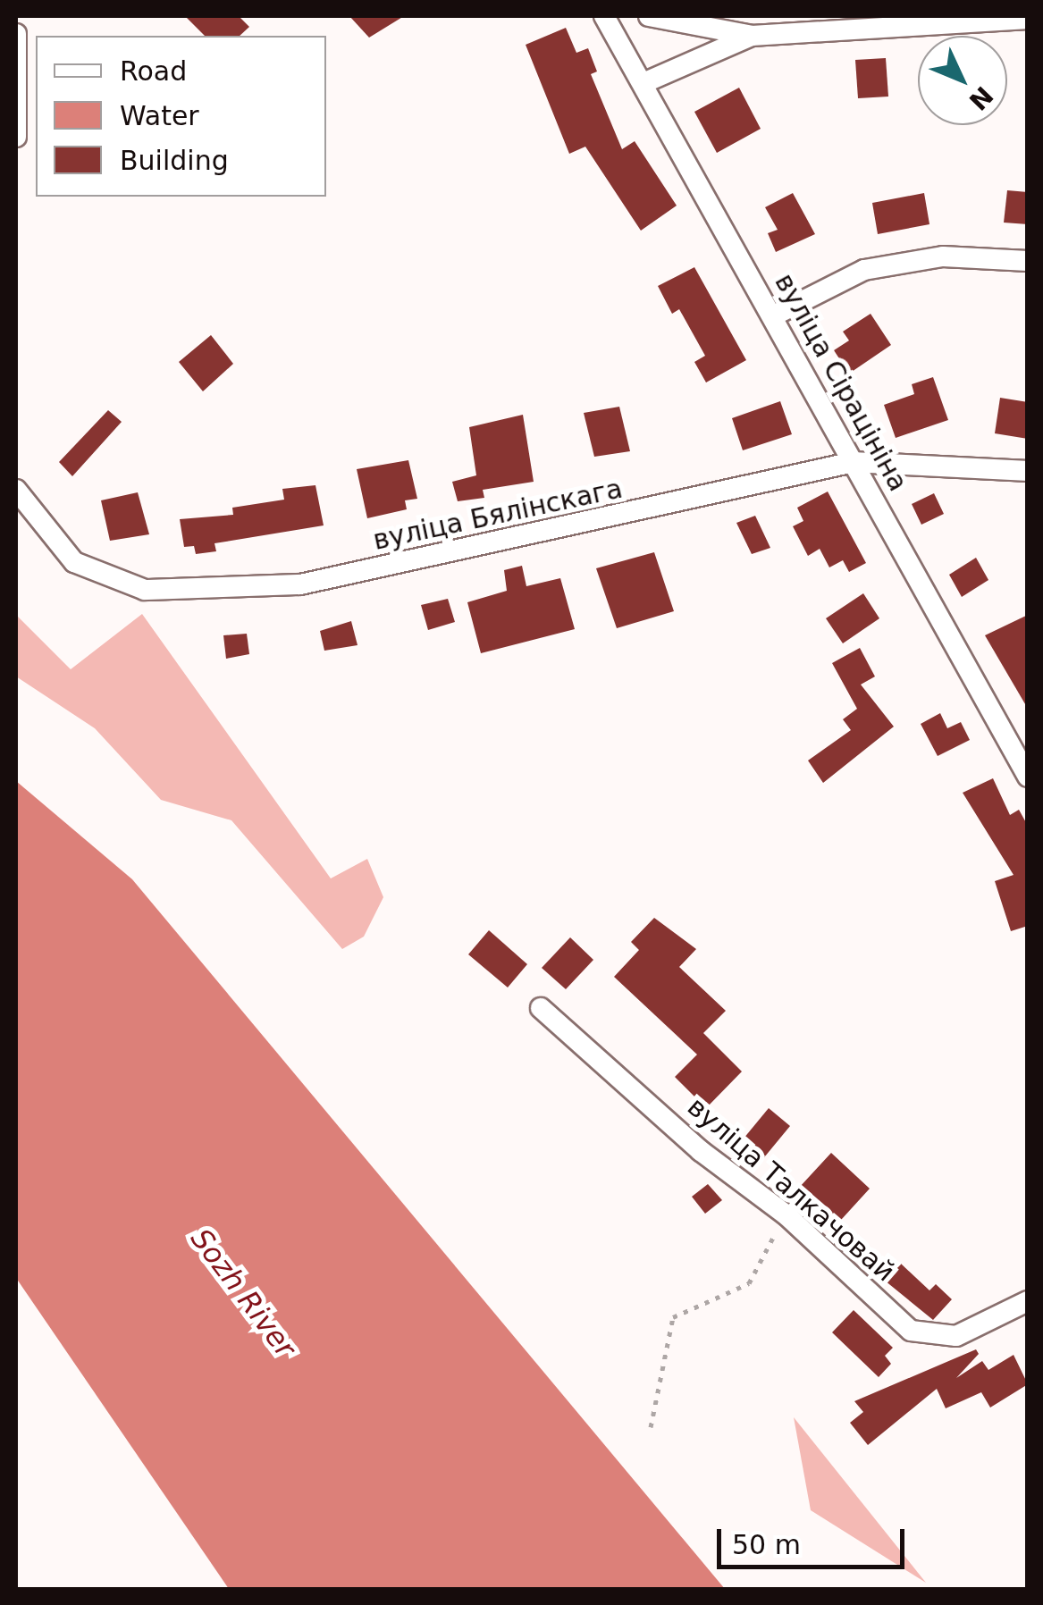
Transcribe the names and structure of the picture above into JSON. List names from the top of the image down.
{
  "streets": {
    "street": ["вуліца Сірацініна", "вуліца Бялінскага", "вуліца Талкачовай"]
  },
  "crossings": [
    ["вуліца Сірацініна", "вуліца Бялінскага"]
  ],
  "water": ["Sozh River"],
  "legend": ["Road", "Water", "Building"],
  "scale_bar": "50 m",
  "north": "bottom right"
}
